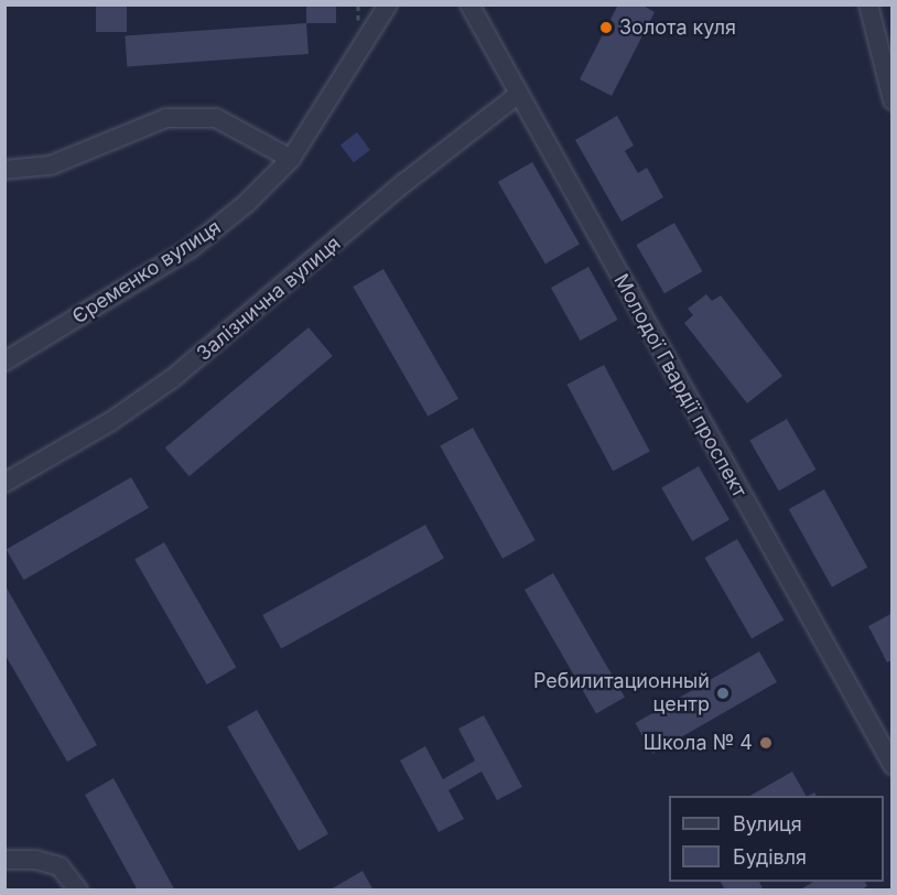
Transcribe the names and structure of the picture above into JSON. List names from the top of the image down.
{
  "streets": {
    "street": ["Єременко вулиця", "Залізнична вулиця", "Молодої Гвардії проспект"]
  },
  "crossings": [
    ["Залізнична вулиця", "Молодої Гвардії проспект"]
  ],
  "places": ["Золота куля", "Ребилитационный центр", "Школа № 4"],
  "legend": ["Вулиця", "Будівля"]
}
